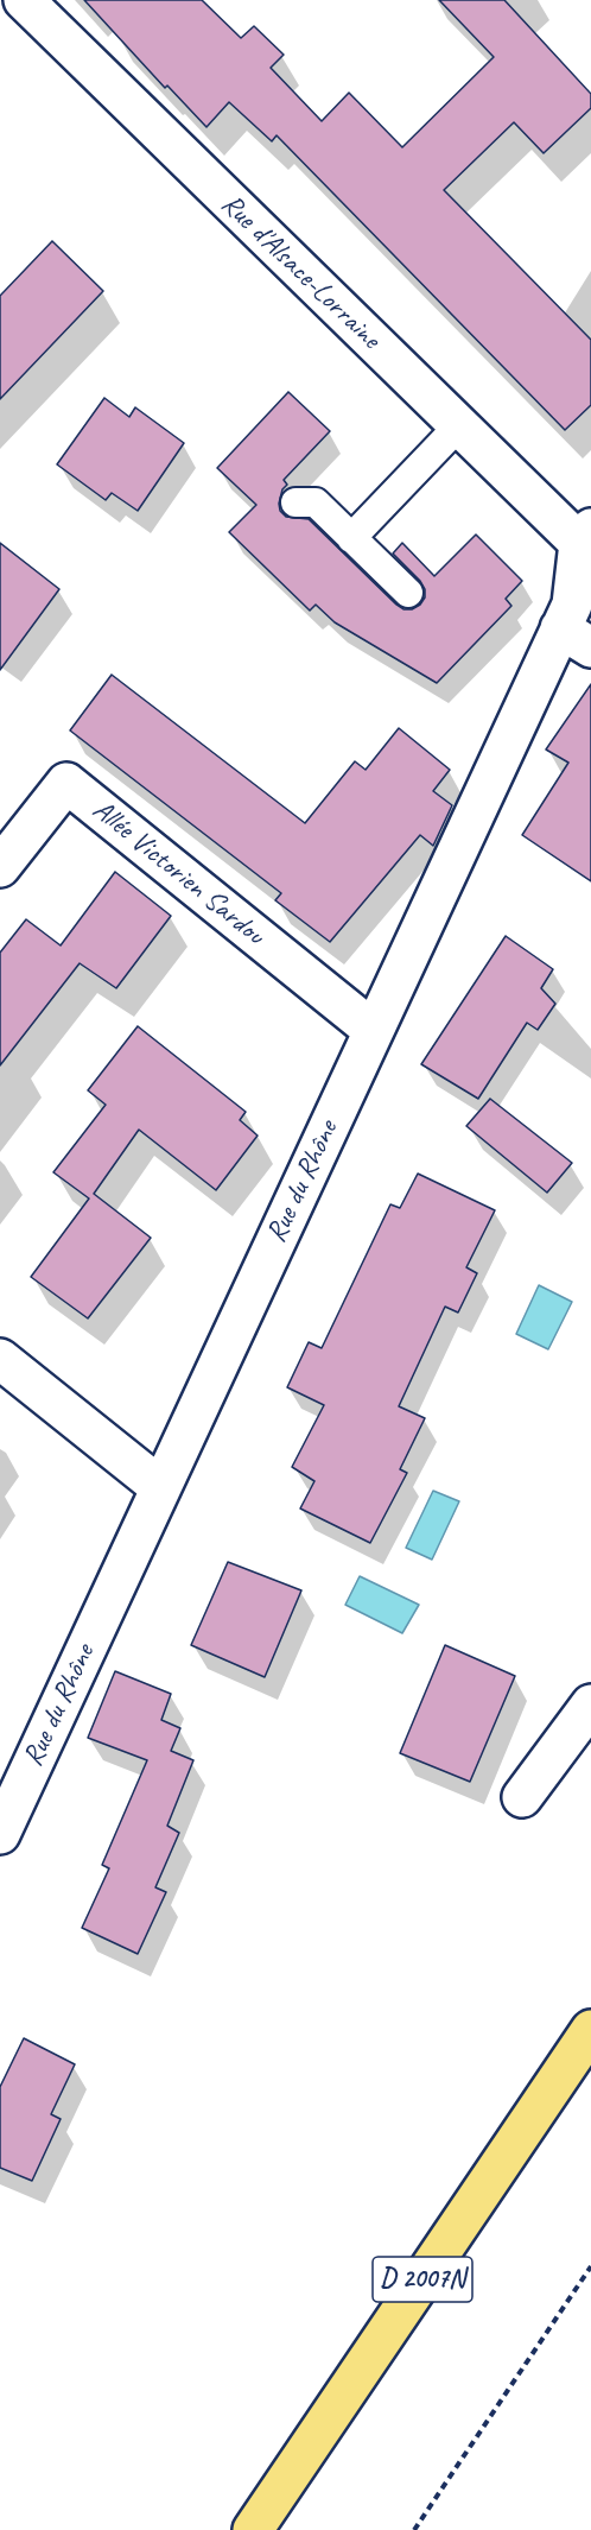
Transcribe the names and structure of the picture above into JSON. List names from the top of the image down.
{
  "streets": {
    "main road": ["D 2007N"],
    "street": ["Rue d'Alsace-Lorraine", "Allée Victorien Sardou", "Rue du Rhône"]
  },
  "crossings": [
    ["Rue d'Alsace-Lorraine", "Rue du Rhône"],
    ["Allée Victorien Sardou", "Rue du Rhône"]
  ]
}
